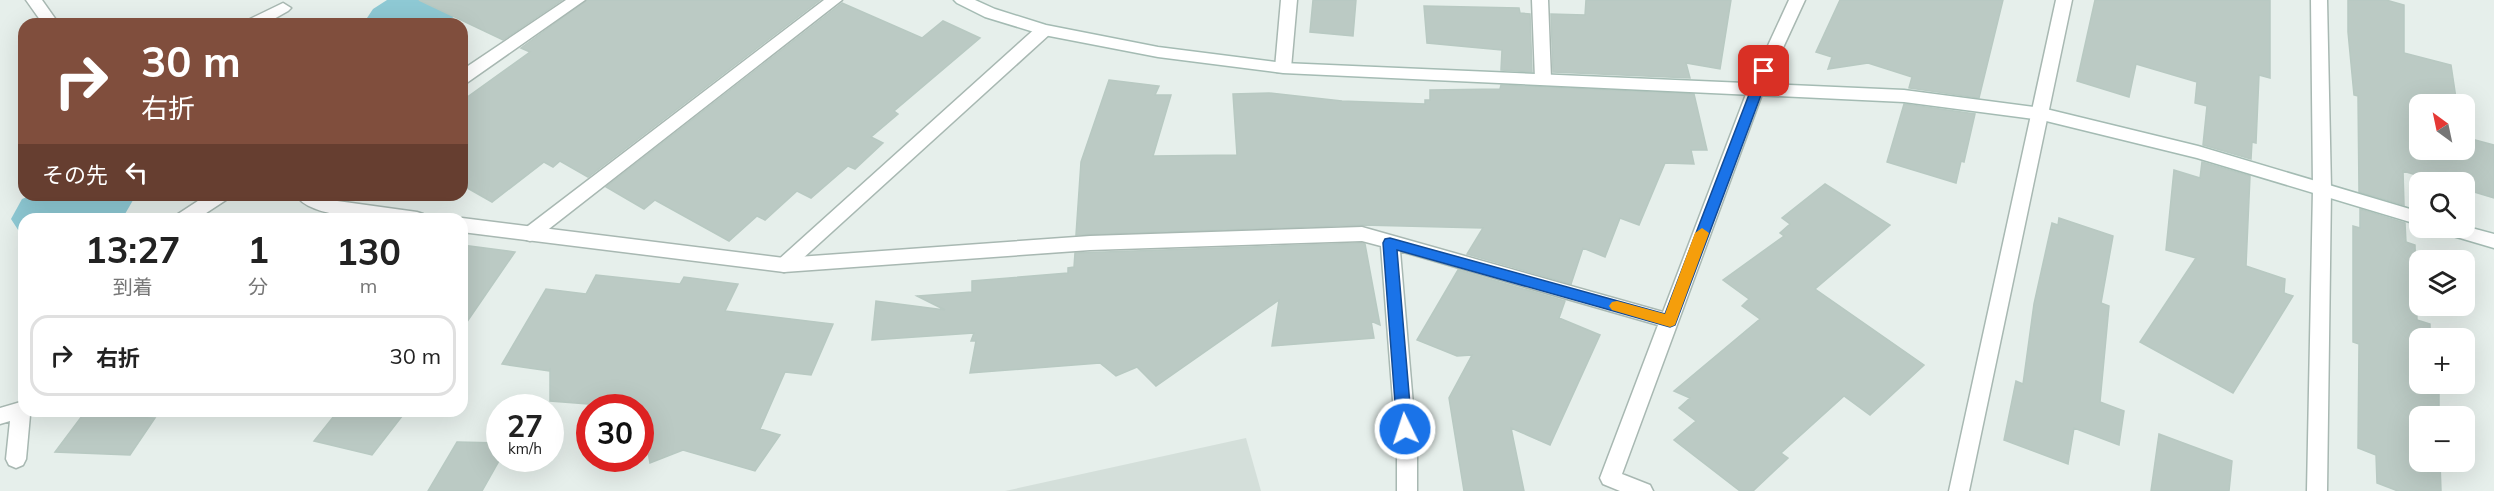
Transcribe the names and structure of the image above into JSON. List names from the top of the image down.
{
  "north": "top left",
  "page": {
    "turn": ["30 m", "右折"],
    "map_buttons": ["+", "−"],
    "then": "その先",
    "eta": [
      "13:27",
      "到着",
      "1",
      "分",
      "130",
      "m"
    ],
    "list": [
      {
        "name": "右折",
        "value": "30 m"
      }
    ],
    "speed": "27 km/h",
    "limit": "30"
  }
}
